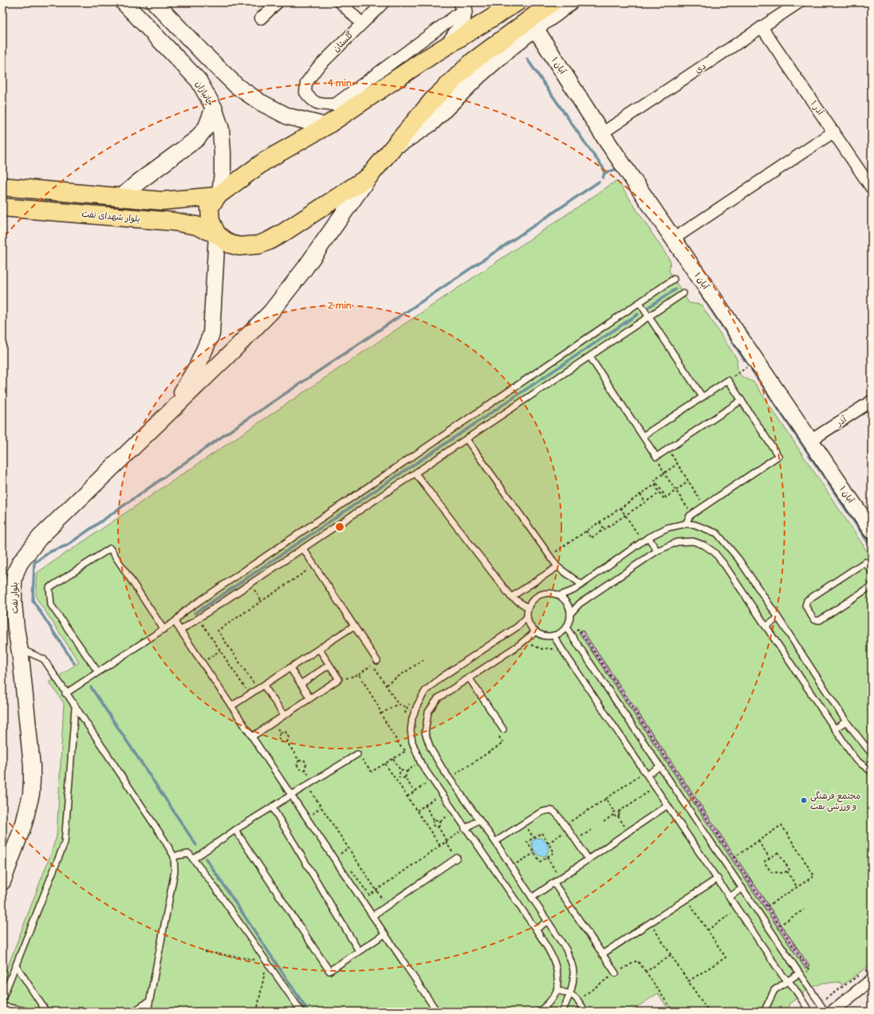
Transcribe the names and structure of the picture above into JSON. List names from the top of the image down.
{
  "streets": {
    "main road": ["بلوار شهدای نفت"],
    "street": [
      "گلستان",
      "آبان ۱",
      "دی",
      "جانبازان",
      "آذر ۱",
      "آذر",
      "بلوار نفت"
    ]
  },
  "crossings": [
    ["آبان ۱", "دی"],
    ["آبان ۱", "آذر"],
    ["دی", "آذر ۱"]
  ],
  "places": ["مجتمع فرهنگى و ورزشى نفت"],
  "rings": ["4 min", "2 min"]
}
